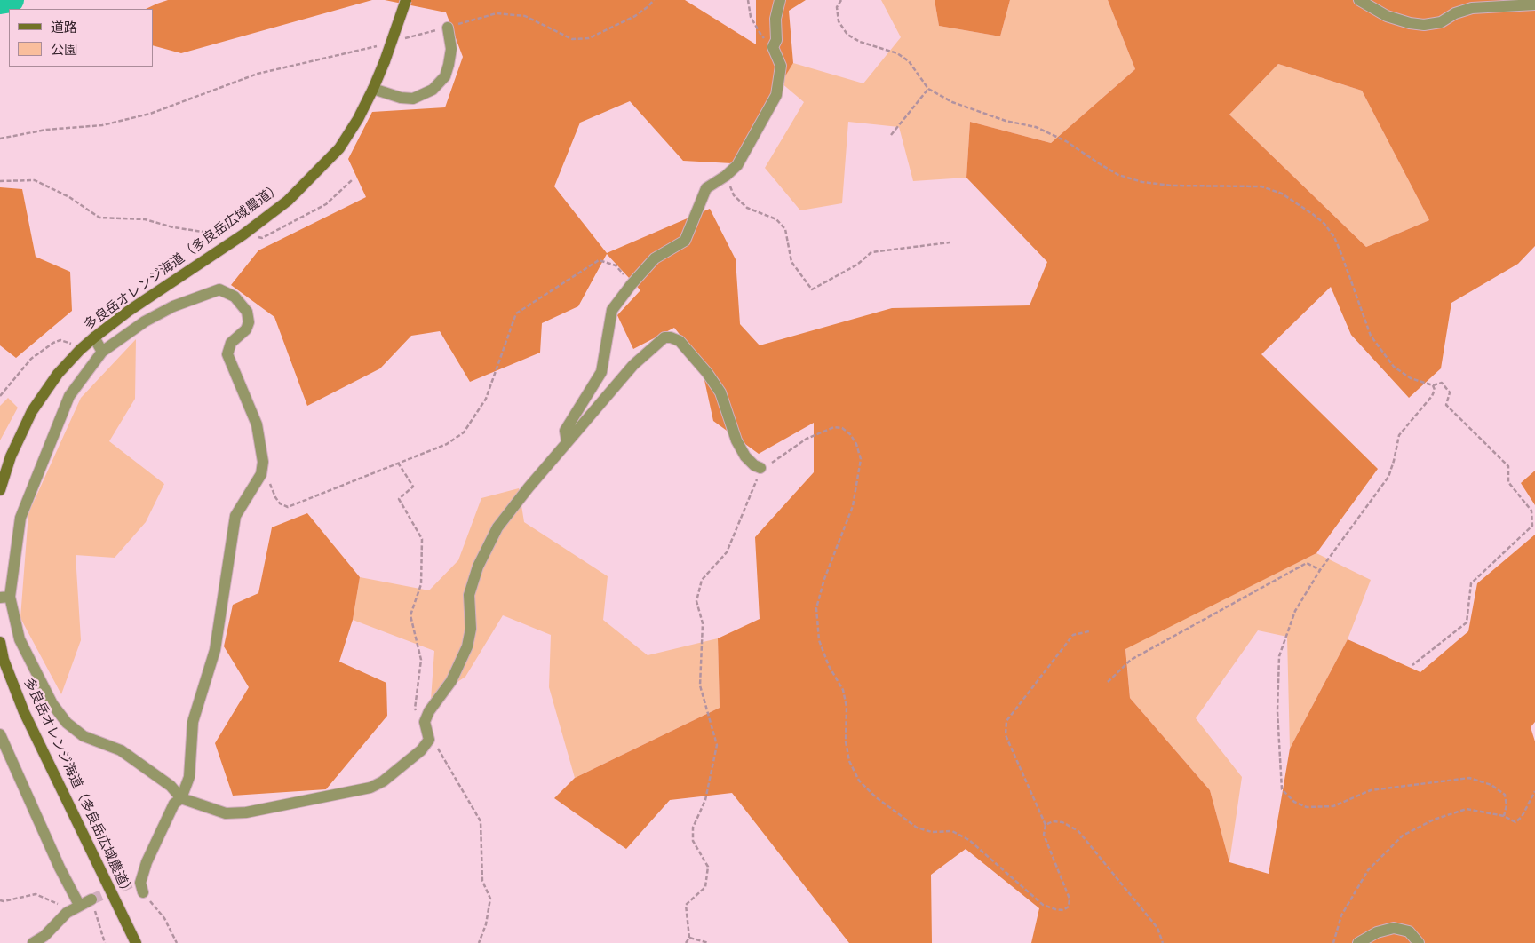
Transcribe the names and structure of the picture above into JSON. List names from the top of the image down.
{
  "streets": {
    "street": ["多良岳オレンジ海道（多良岳広域農道）"]
  },
  "legend": ["道路", "公園"]
}
